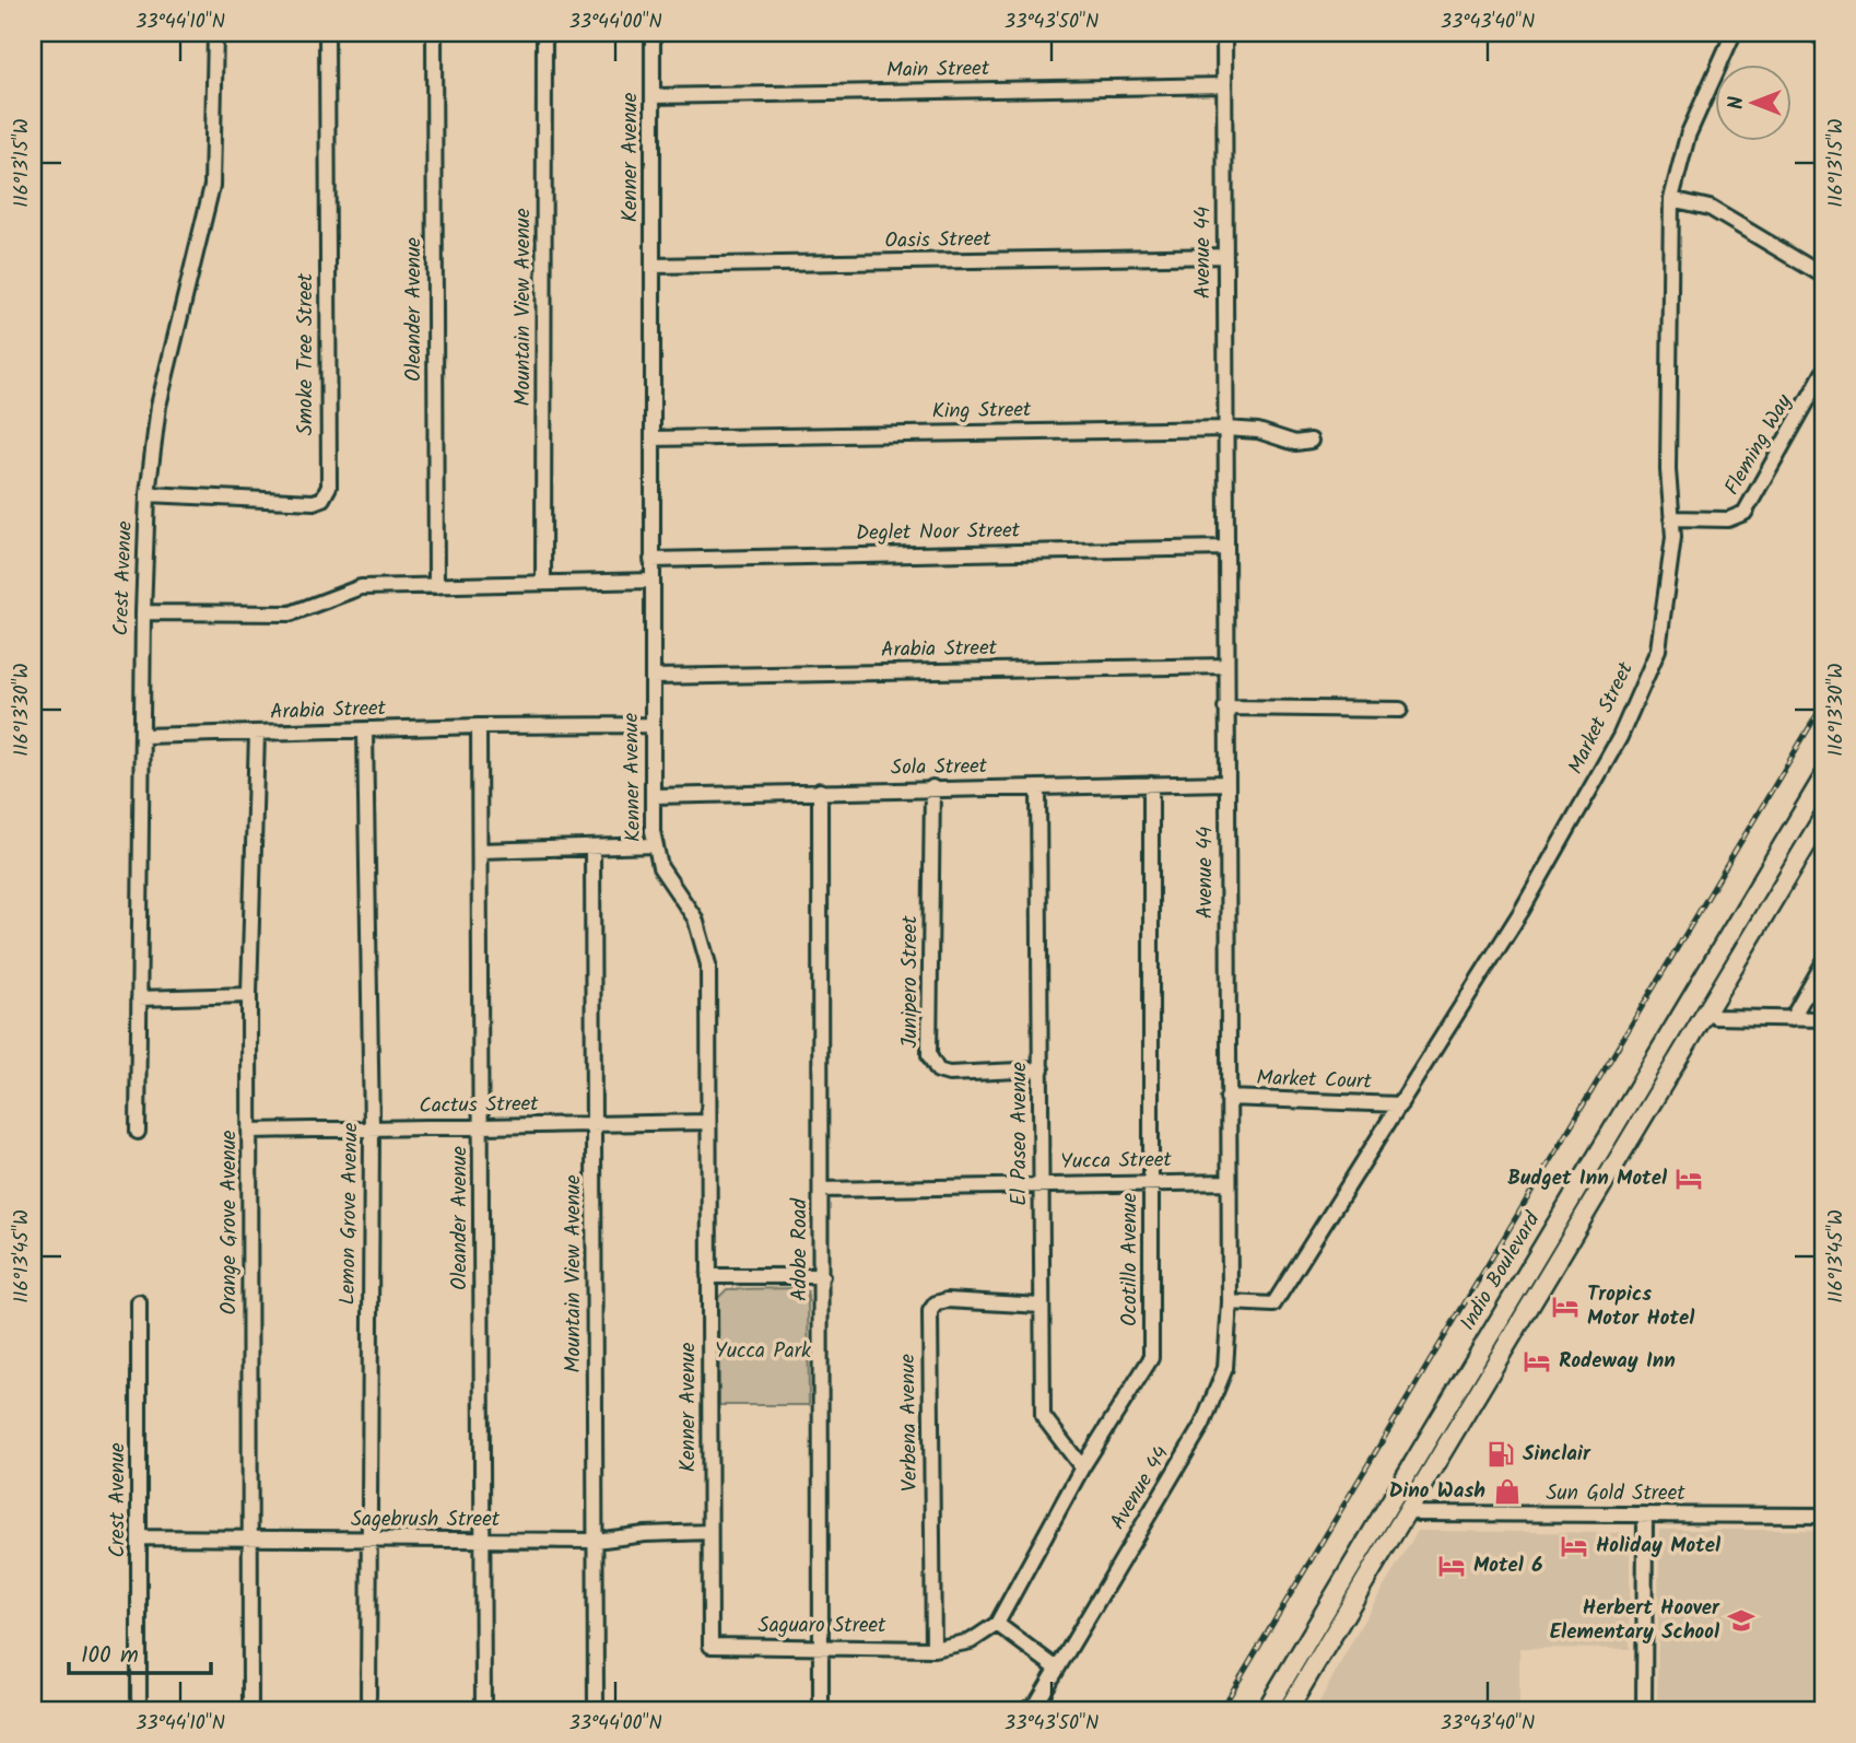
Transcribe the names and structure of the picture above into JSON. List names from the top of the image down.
{
  "streets": {
    "main road": ["Indio Boulevard"],
    "street": [
      "Main Street",
      "Kenner Avenue",
      "Oasis Street",
      "Avenue 44",
      "Mountain View Avenue",
      "Oleander Avenue",
      "Smoke Tree Street",
      "King Street",
      "Fleming Way",
      "Deglet Noor Street",
      "Crest Avenue",
      "Arabia Street",
      "Market Street",
      "Sola Street",
      "Junipero Street",
      "Market Court",
      "Cactus Street",
      "El Paseo Avenue",
      "Yucca Street",
      "Lemon Grove Avenue",
      "Orange Grove Avenue",
      "Adobe Road",
      "Ocotillo Avenue",
      "Verbena Avenue",
      "Sun Gold Street",
      "Sagebrush Street",
      "Saguaro Street"
    ]
  },
  "crossings": [
    ["Main Street", "Kenner Avenue"],
    ["Main Street", "Avenue 44"],
    ["Kenner Avenue", "Oasis Street"],
    ["Kenner Avenue", "King Street"],
    ["Kenner Avenue", "Deglet Noor Street"],
    ["Kenner Avenue", "Arabia Street"],
    ["Kenner Avenue", "Sola Street"],
    ["Kenner Avenue", "Cactus Street"],
    ["Kenner Avenue", "Sagebrush Street"],
    ["Kenner Avenue", "Saguaro Street"],
    ["Oasis Street", "Avenue 44"],
    ["Avenue 44", "King Street"],
    ["Avenue 44", "Deglet Noor Street"],
    ["Avenue 44", "Arabia Street"],
    ["Avenue 44", "Market Street"],
    ["Avenue 44", "Sola Street"],
    ["Avenue 44", "Market Court"],
    ["Avenue 44", "Yucca Street"],
    ["Mountain View Avenue", "Cactus Street"],
    ["Mountain View Avenue", "Sagebrush Street"],
    ["Oleander Avenue", "Arabia Street"],
    ["Oleander Avenue", "Cactus Street"],
    ["Oleander Avenue", "Sagebrush Street"],
    ["Smoke Tree Street", "Crest Avenue"],
    ["Fleming Way", "Market Street"],
    ["Crest Avenue", "Arabia Street"],
    ["Crest Avenue", "Sagebrush Street"],
    ["Arabia Street", "Lemon Grove Avenue"],
    ["Arabia Street", "Orange Grove Avenue"],
    ["Market Street", "Market Court"],
    ["Sola Street", "Junipero Street"],
    ["Sola Street", "El Paseo Avenue"],
    ["Sola Street", "Adobe Road"],
    ["Sola Street", "Ocotillo Avenue"],
    ["Junipero Street", "El Paseo Avenue"],
    ["Cactus Street", "Lemon Grove Avenue"],
    ["Cactus Street", "Orange Grove Avenue"],
    ["El Paseo Avenue", "Yucca Street"],
    ["El Paseo Avenue", "Ocotillo Avenue"],
    ["El Paseo Avenue", "Verbena Avenue"],
    ["Yucca Street", "Adobe Road"],
    ["Yucca Street", "Ocotillo Avenue"],
    ["Lemon Grove Avenue", "Sagebrush Street"],
    ["Orange Grove Avenue", "Sagebrush Street"],
    ["Adobe Road", "Saguaro Street"],
    ["Indio Boulevard", "Sun Gold Street"],
    ["Verbena Avenue", "Saguaro Street"]
  ],
  "parks": ["Yucca Park"],
  "places": {
    "hotel": [
      "Budget Inn Motel",
      "Tropics Motor Hotel",
      "Rodeway Inn",
      "Holiday Motel",
      "Motel 6"
    ],
    "fuel station": ["Sinclair"],
    "shop": ["Dino Wash"],
    "school or university": ["Herbert Hoover Elementary School"]
  },
  "scale_bar": "100 m",
  "north": "left",
  "coordinates": [
    "33°44'10\"N",
    "33°44'00\"N",
    "33°43'50\"N",
    "33°43'40\"N",
    "116°13'15\"W",
    "116°13'30\"W",
    "116°13'45\"W"
  ]
}
